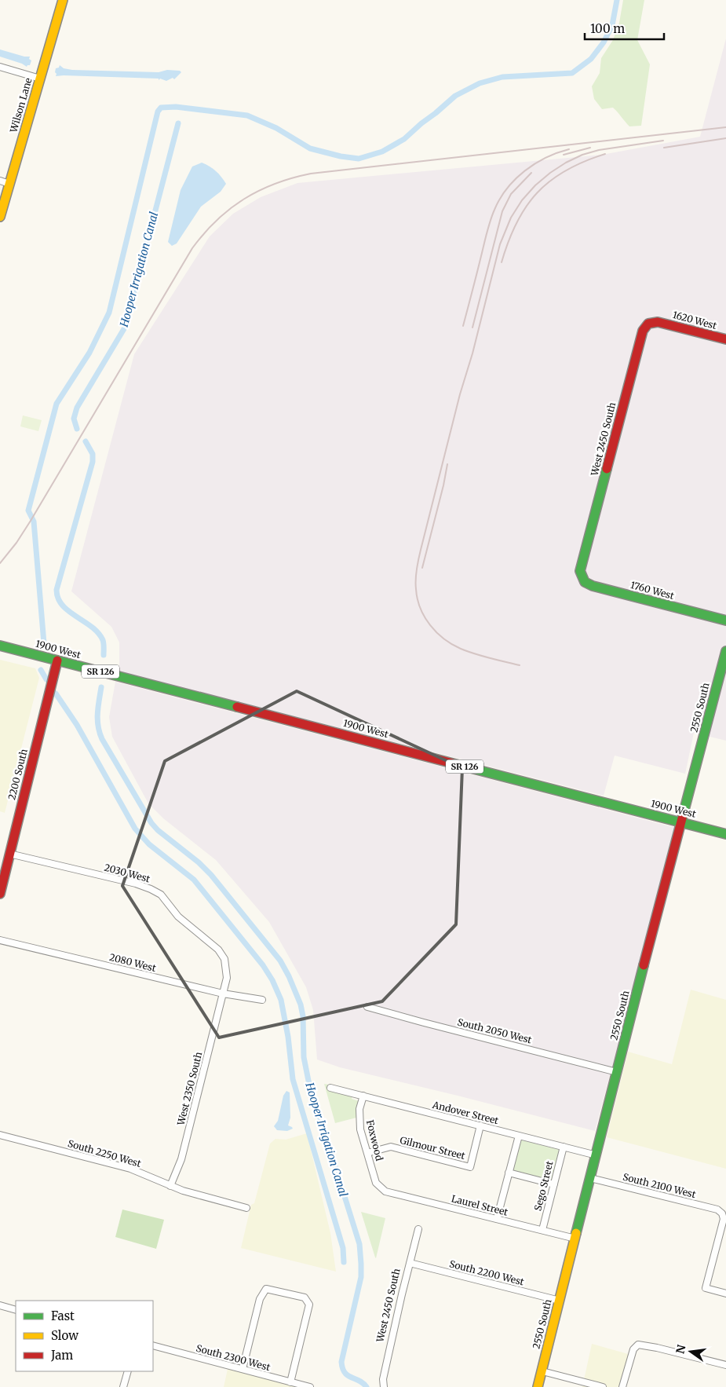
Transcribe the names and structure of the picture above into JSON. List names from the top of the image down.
{
  "streets": {
    "street": [
      "Wilson Lane",
      "1620 West",
      "West 2450 South",
      "1760 West",
      "1900 West",
      "SR 126",
      "2550 South",
      "2200 South",
      "2030 West",
      "2080 West",
      "South 2050 West",
      "West 2350 South",
      "Andover Street",
      "Foxwood",
      "Gilmour Street",
      "South 2250 West",
      "Sego Street",
      "South 2100 West",
      "Laurel Street",
      "South 2200 West",
      "South 2300 West"
    ]
  },
  "crossings": [
    ["1620 West", "West 2450 South"],
    ["West 2450 South", "1760 West"],
    ["West 2450 South", "South 2200 West"],
    ["1900 West", "2550 South"],
    ["1900 West", "2200 South"],
    ["2550 South", "South 2050 West"],
    ["2550 South", "Andover Street"],
    ["2550 South", "South 2100 West"],
    ["2550 South", "Laurel Street"],
    ["2550 South", "South 2200 West"],
    ["2200 South", "2030 West"],
    ["2030 West", "2080 West"],
    ["2030 West", "West 2350 South"],
    ["2080 West", "West 2350 South"],
    ["West 2350 South", "South 2250 West"],
    ["Andover Street", "Foxwood"],
    ["Andover Street", "Gilmour Street"],
    ["Andover Street", "Sego Street"],
    ["Foxwood", "Gilmour Street"],
    ["Foxwood", "Laurel Street"],
    ["Sego Street", "Laurel Street"]
  ],
  "water": ["Hooper Irrigation Canal"],
  "legend": ["Fast", "Slow", "Jam"],
  "scale_bar": "100 m",
  "north": "left"
}
